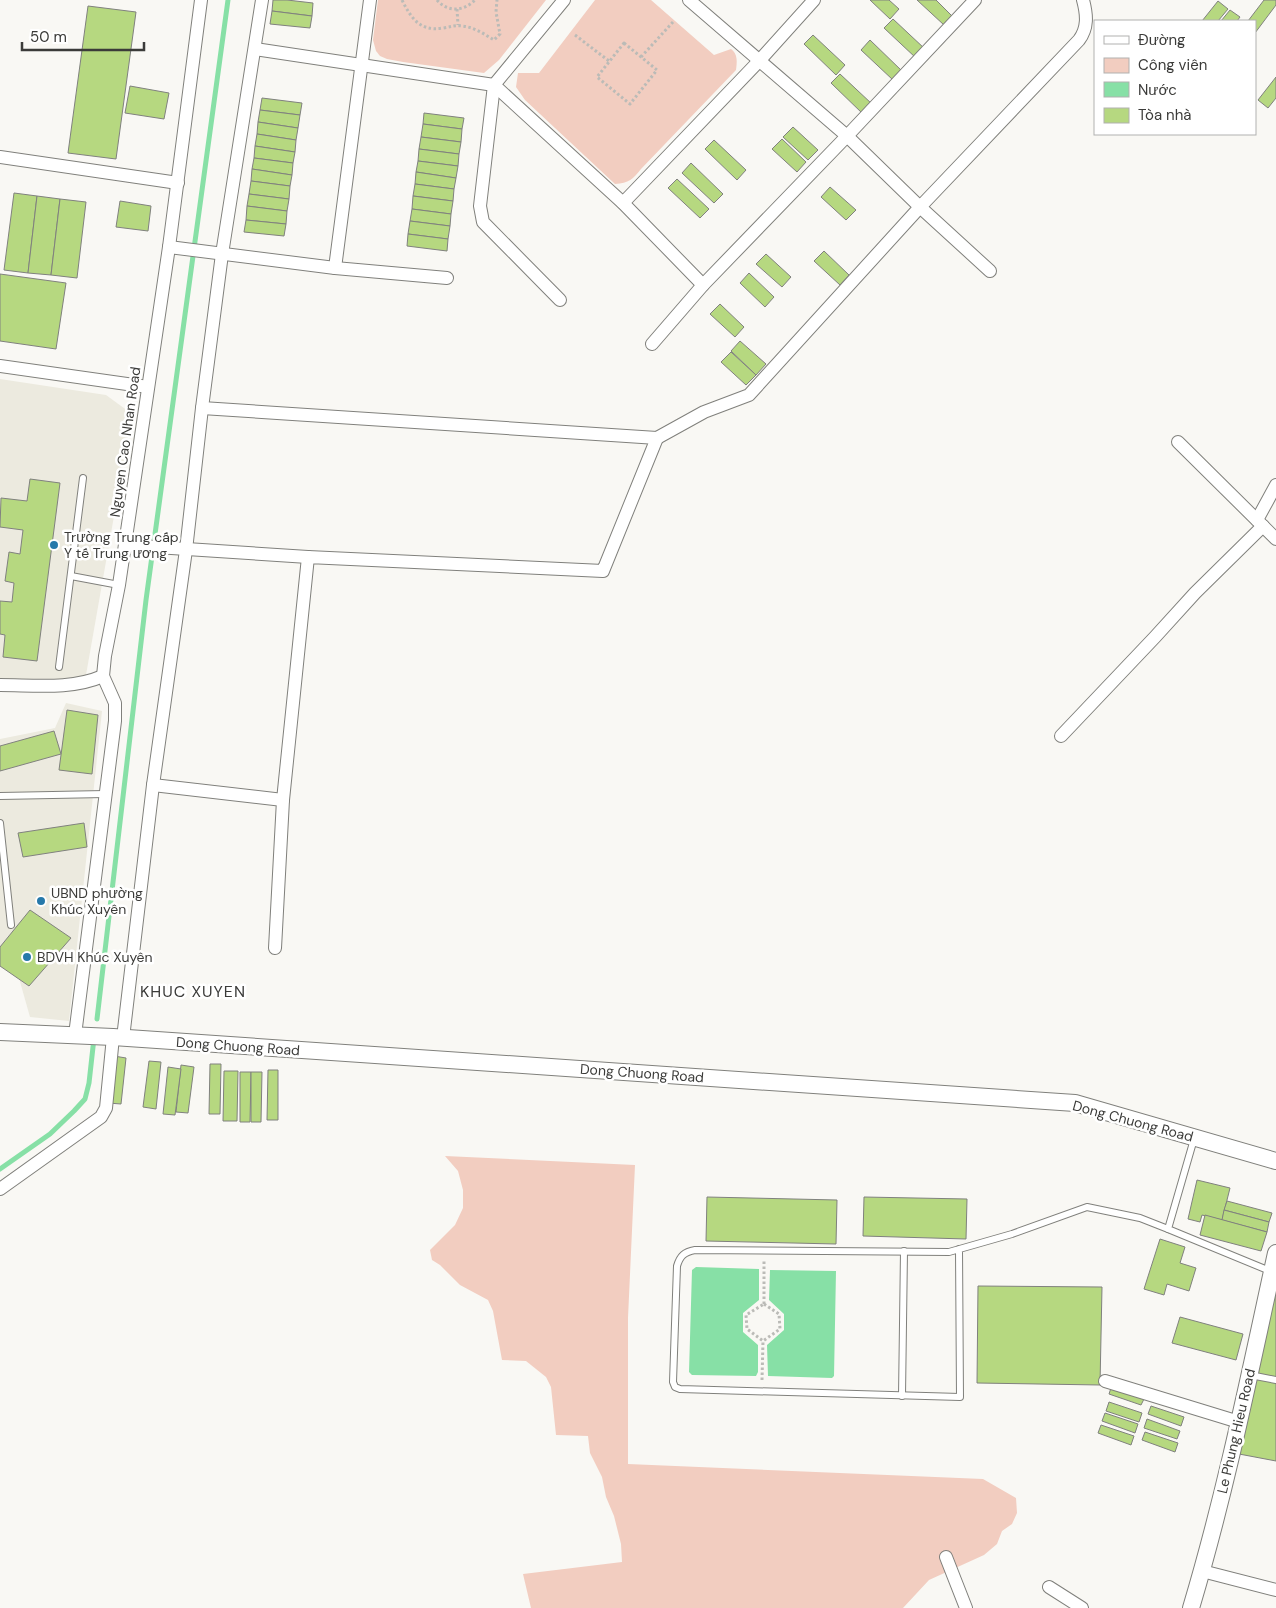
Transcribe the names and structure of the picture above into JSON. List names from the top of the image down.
{
  "streets": {
    "street": ["Nguyen Cao Nhan Road", "Dong Chuong Road", "Le Phung Hieu Road"]
  },
  "crossings": [
    ["Nguyen Cao Nhan Road", "Dong Chuong Road"]
  ],
  "districts": ["KHUC XUYEN"],
  "places": ["Trường Trung cấp Y tế Trung ương", "UBND phường Khúc Xuyên", "BDVH Khúc Xuyên"],
  "legend": [
    "Đường",
    "Công viên",
    "Nước",
    "Tòa nhà"
  ],
  "scale_bar": "50 m"
}
